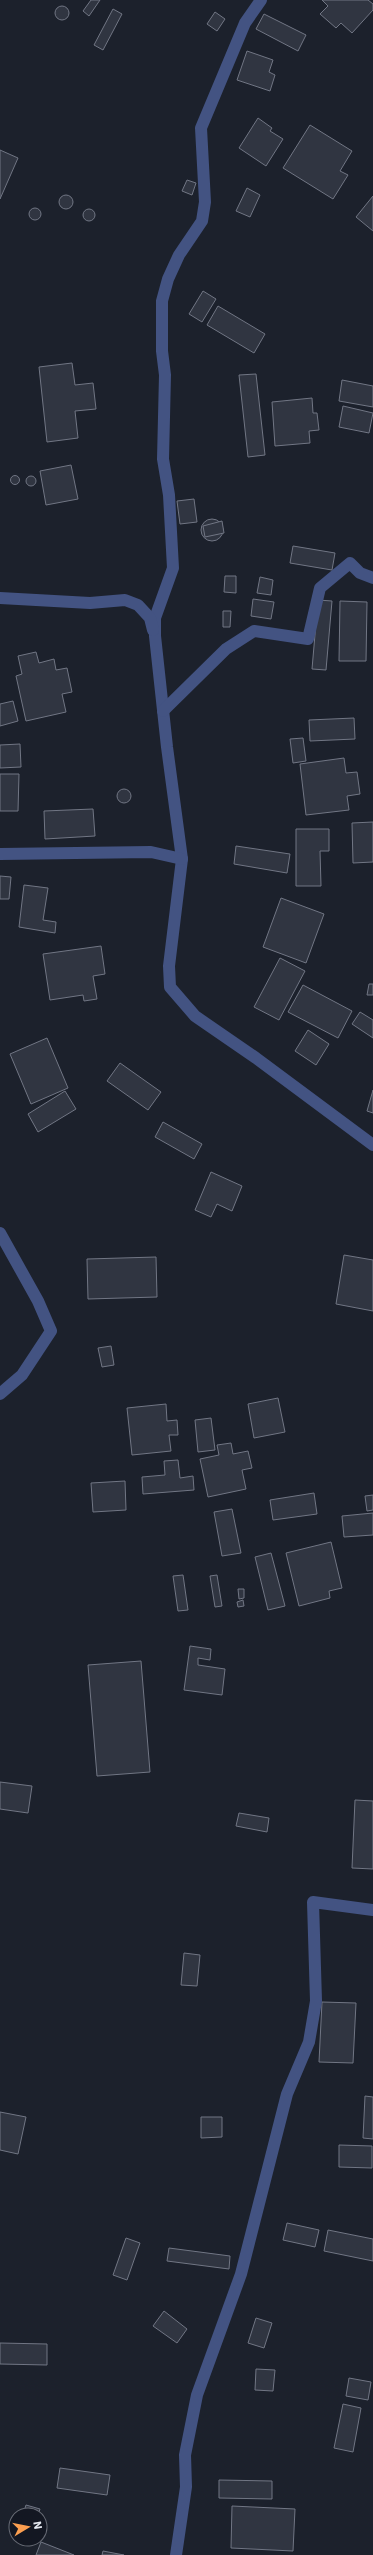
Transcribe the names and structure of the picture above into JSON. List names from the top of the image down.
{
  "north": "right"
}
